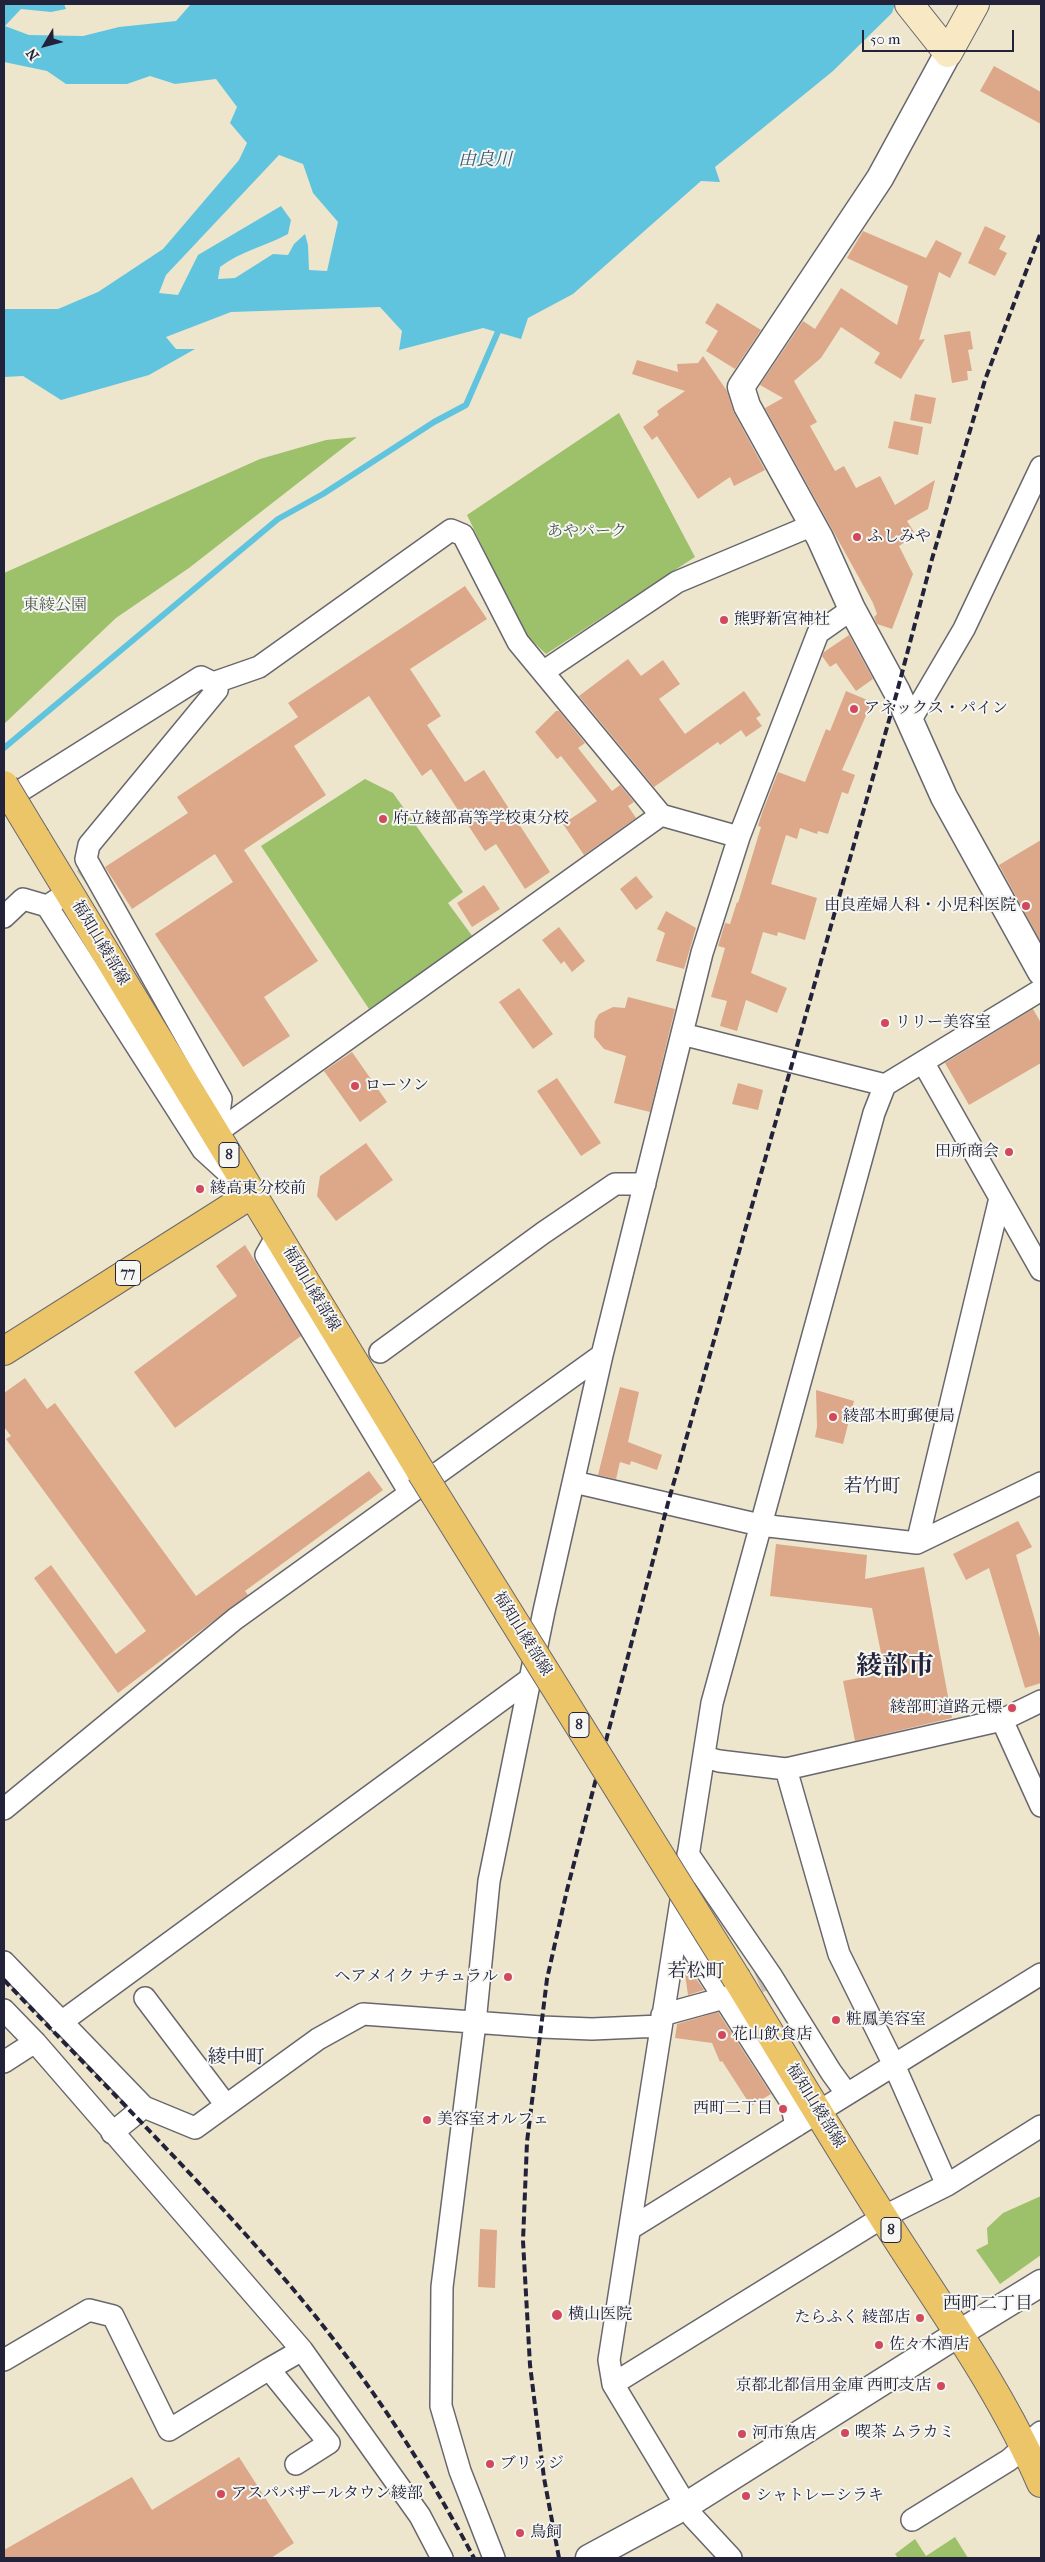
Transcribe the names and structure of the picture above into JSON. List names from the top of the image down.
{
  "streets": {
    "main road": ["福知山綾部線", "8", "77"]
  },
  "crossings": [
    ["福知山綾部線", "77"]
  ],
  "districts": [
    "若竹町",
    "綾部市",
    "若松町",
    "綾中町",
    "西町二丁目"
  ],
  "water": ["由良川"],
  "parks": ["あやパーク", "東綾公園"],
  "places": [
    "ふしみや",
    "熊野新宮神社",
    "アネックス・パイン",
    "府立綾部高等学校東分校",
    "由良産婦人科・小児科医院",
    "リリー美容室",
    "ローソン",
    "田所商会",
    "綾高東分校前",
    "綾部本町郵便局",
    "綾部町道路元標",
    "ヘアメイク ナチュラル",
    "粧鳳美容室",
    "花山飲食店",
    "西町二丁目",
    "美容室オルフェ",
    "横山医院",
    "たらふく 綾部店",
    "佐々木酒店",
    "京都北都信用金庫 西町支店",
    "喫茶 ムラカミ",
    "河市魚店",
    "ブリッジ",
    "アスパバザールタウン綾部",
    "シャトレーシラキ",
    "鳥飼"
  ],
  "scale_bar": "50 m",
  "north": "bottom left"
}
